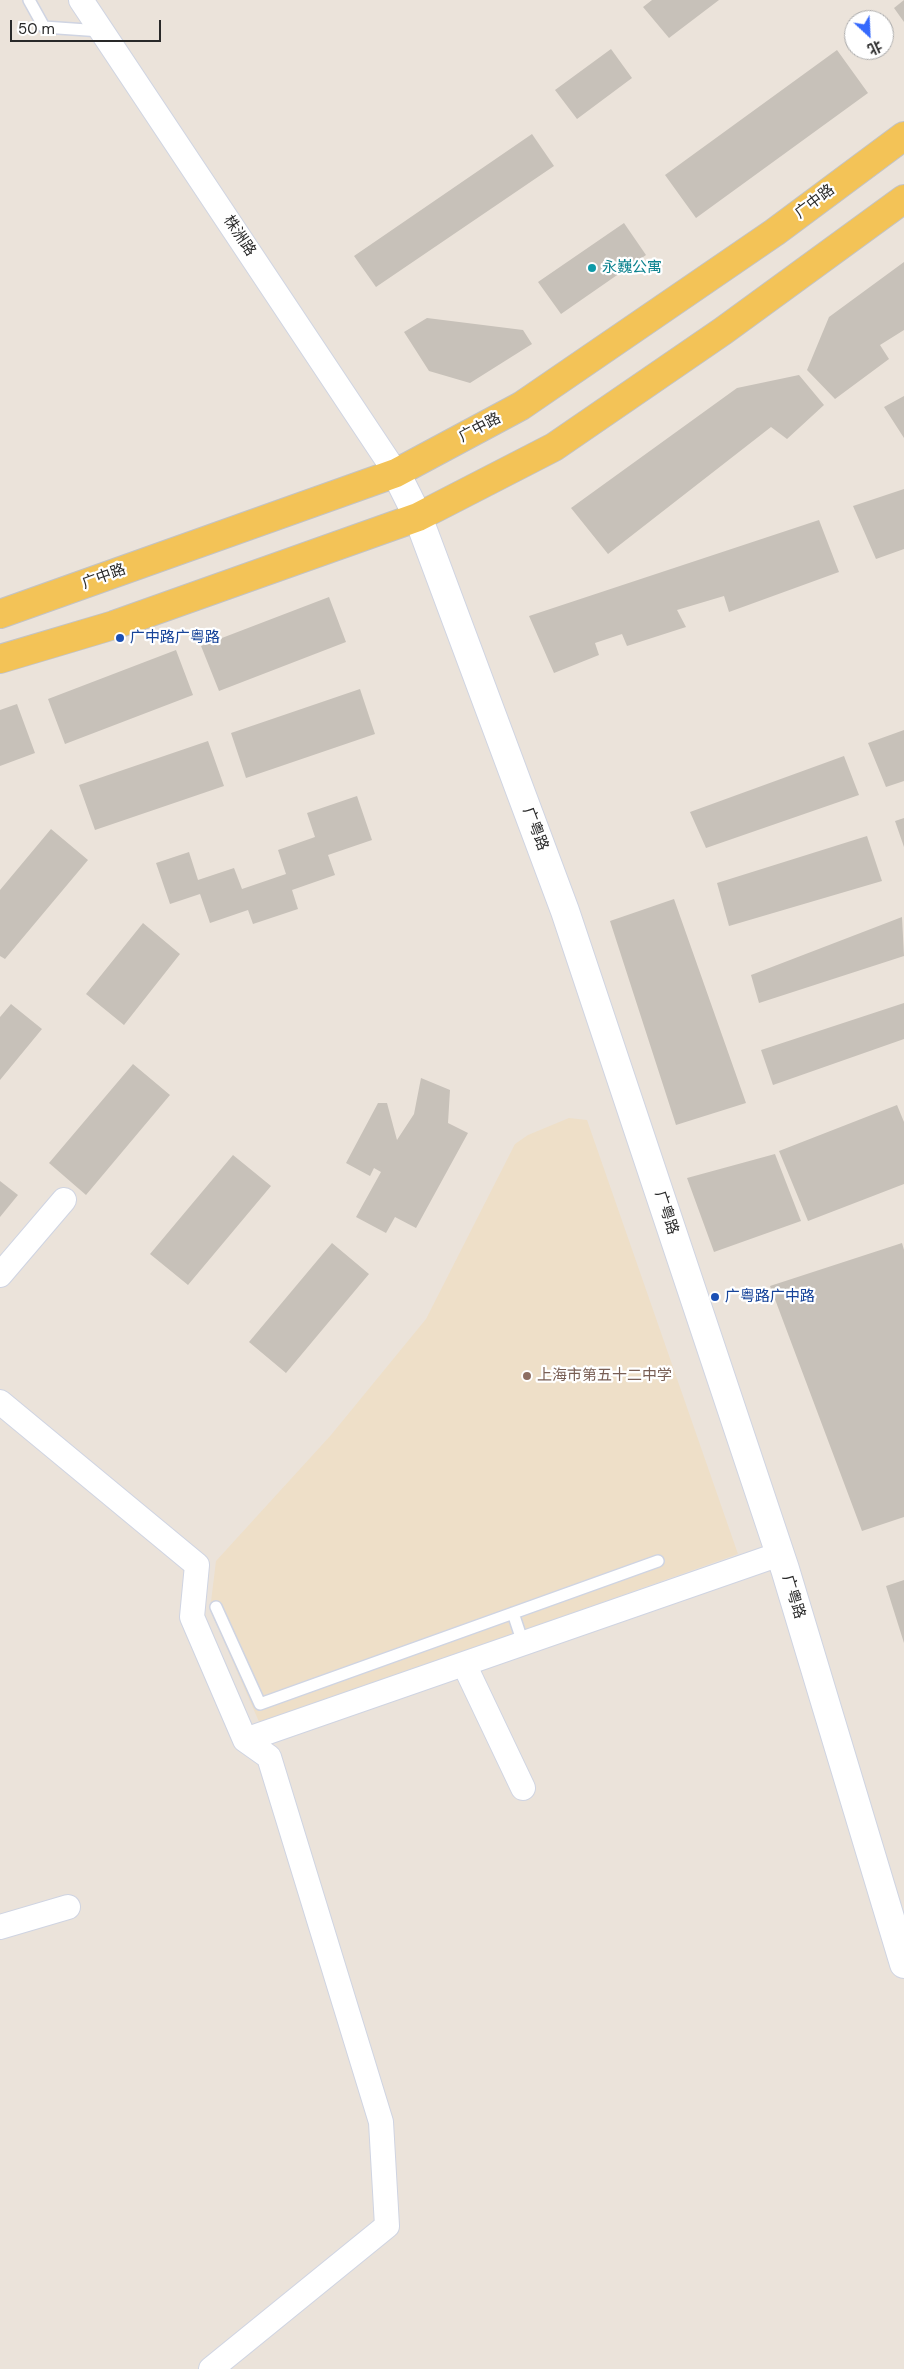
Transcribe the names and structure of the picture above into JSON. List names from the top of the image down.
{
  "streets": {
    "main road": ["广中路", "广粤路"],
    "street": ["株洲路"]
  },
  "crossings": [
    ["广中路", "株洲路"],
    ["广中路", "广粤路"],
    ["株洲路", "广粤路"]
  ],
  "places": [
    "永巍公寓",
    "广中路广粤路",
    "广粤路广中路",
    "上海市第五十二中学"
  ],
  "scale_bar": "50 m",
  "north": "bottom right"
}
